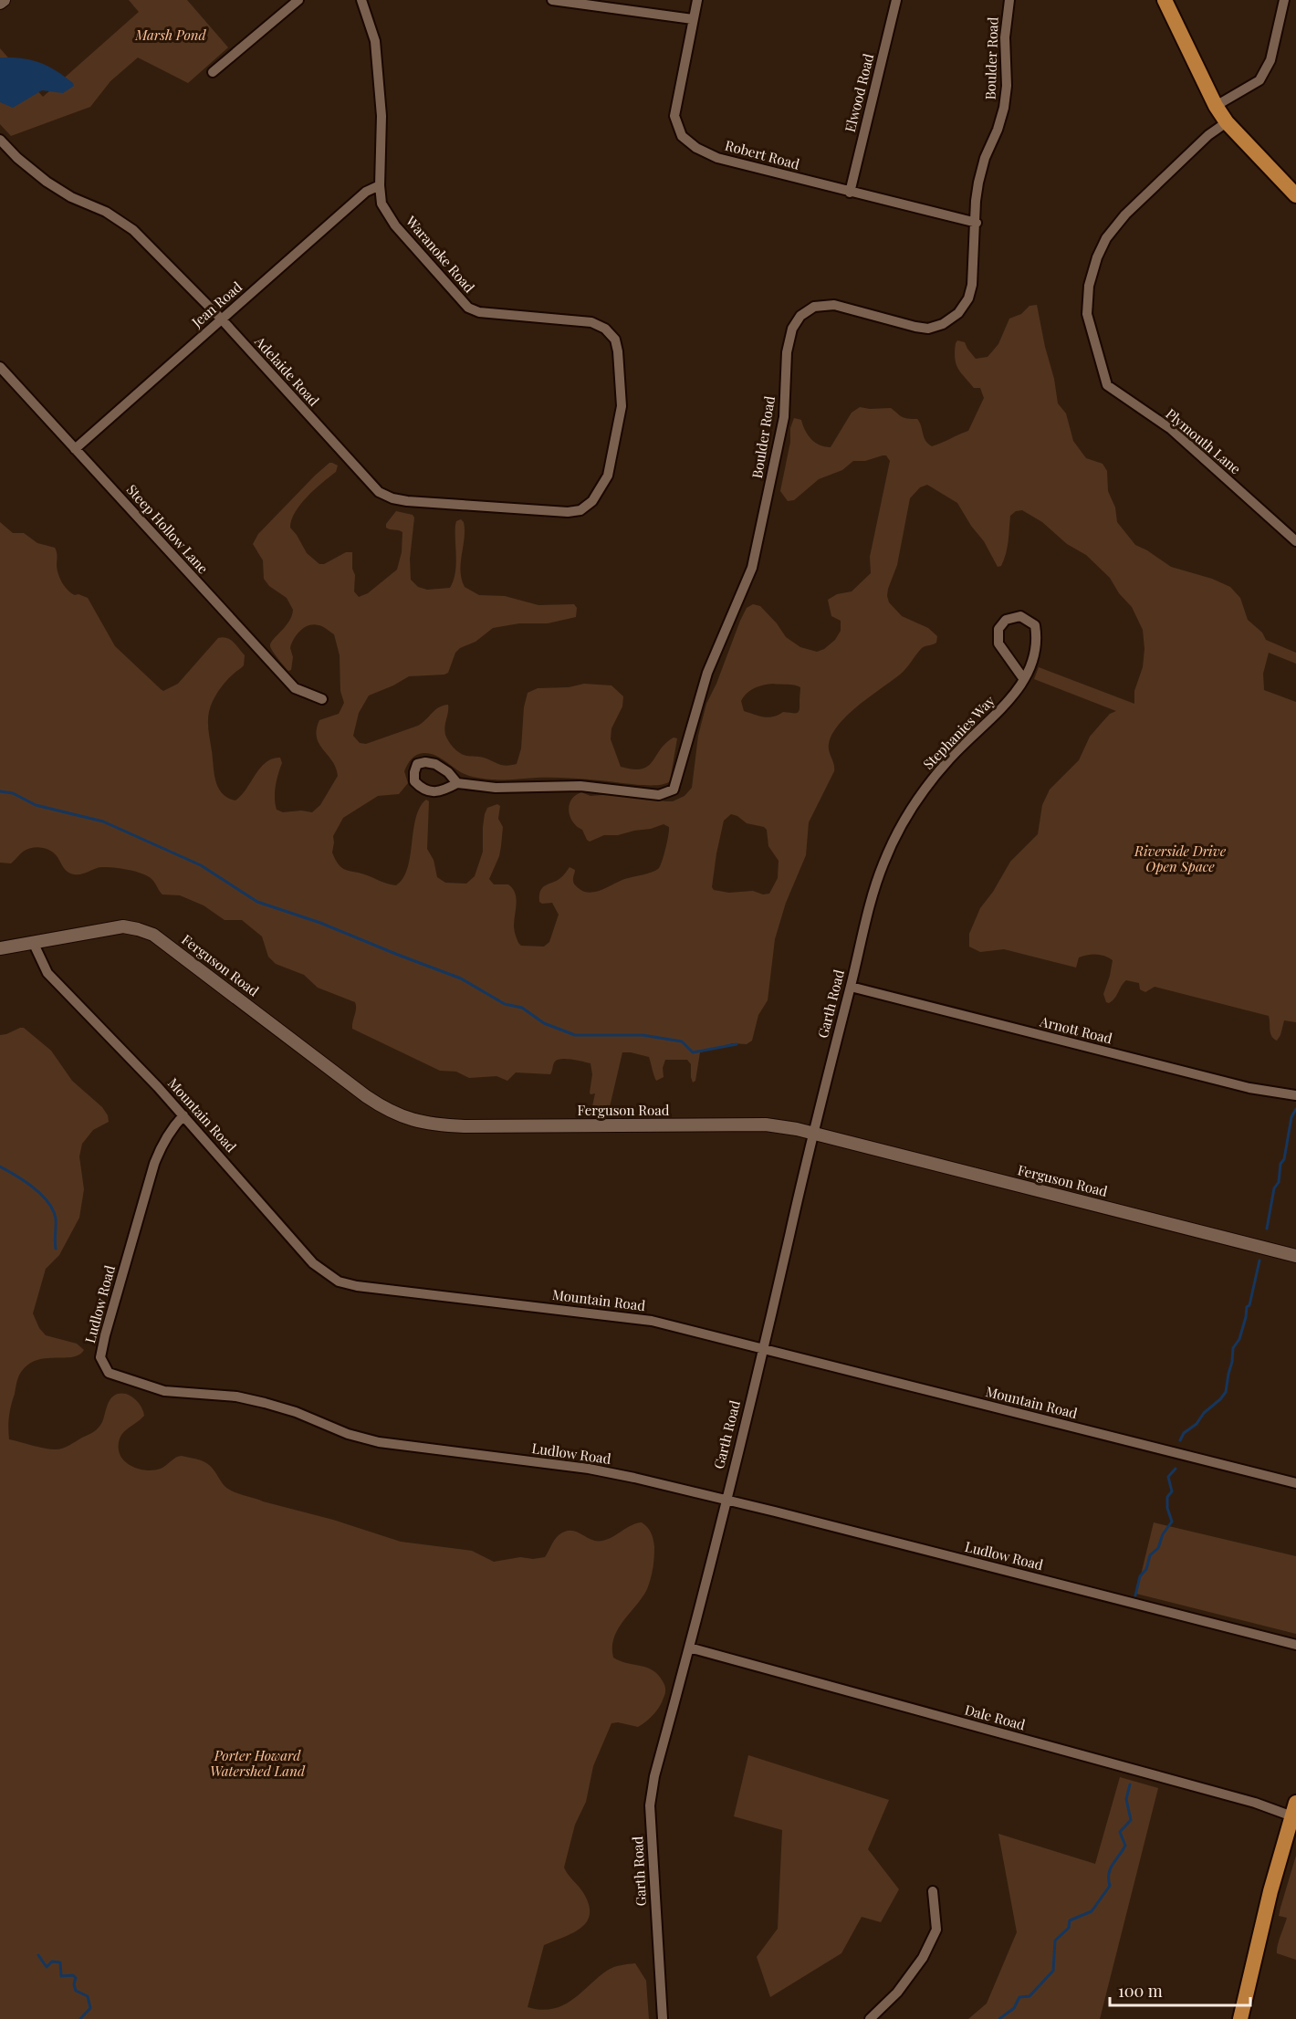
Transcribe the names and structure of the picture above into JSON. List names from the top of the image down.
{
  "streets": {
    "street": [
      "Boulder Road",
      "Elwood Road",
      "Robert Road",
      "Waranoke Road",
      "Jean Road",
      "Adelaide Road",
      "Plymouth Lane",
      "Steep Hollow Lane",
      "Stephanies Way",
      "Ferguson Road",
      "Garth Road",
      "Arnott Road",
      "Mountain Road",
      "Ludlow Road",
      "Dale Road"
    ]
  },
  "crossings": [
    ["Boulder Road", "Robert Road"],
    ["Elwood Road", "Robert Road"],
    ["Waranoke Road", "Jean Road"],
    ["Waranoke Road", "Adelaide Road"],
    ["Jean Road", "Adelaide Road"],
    ["Jean Road", "Steep Hollow Lane"],
    ["Stephanies Way", "Garth Road"],
    ["Ferguson Road", "Garth Road"],
    ["Ferguson Road", "Mountain Road"],
    ["Garth Road", "Arnott Road"],
    ["Garth Road", "Mountain Road"],
    ["Garth Road", "Ludlow Road"],
    ["Garth Road", "Dale Road"],
    ["Mountain Road", "Ludlow Road"]
  ],
  "parks": ["Marsh Pond", "Riverside Drive Open Space", "Porter Howard Watershed Land"],
  "scale_bar": "100 m"
}
